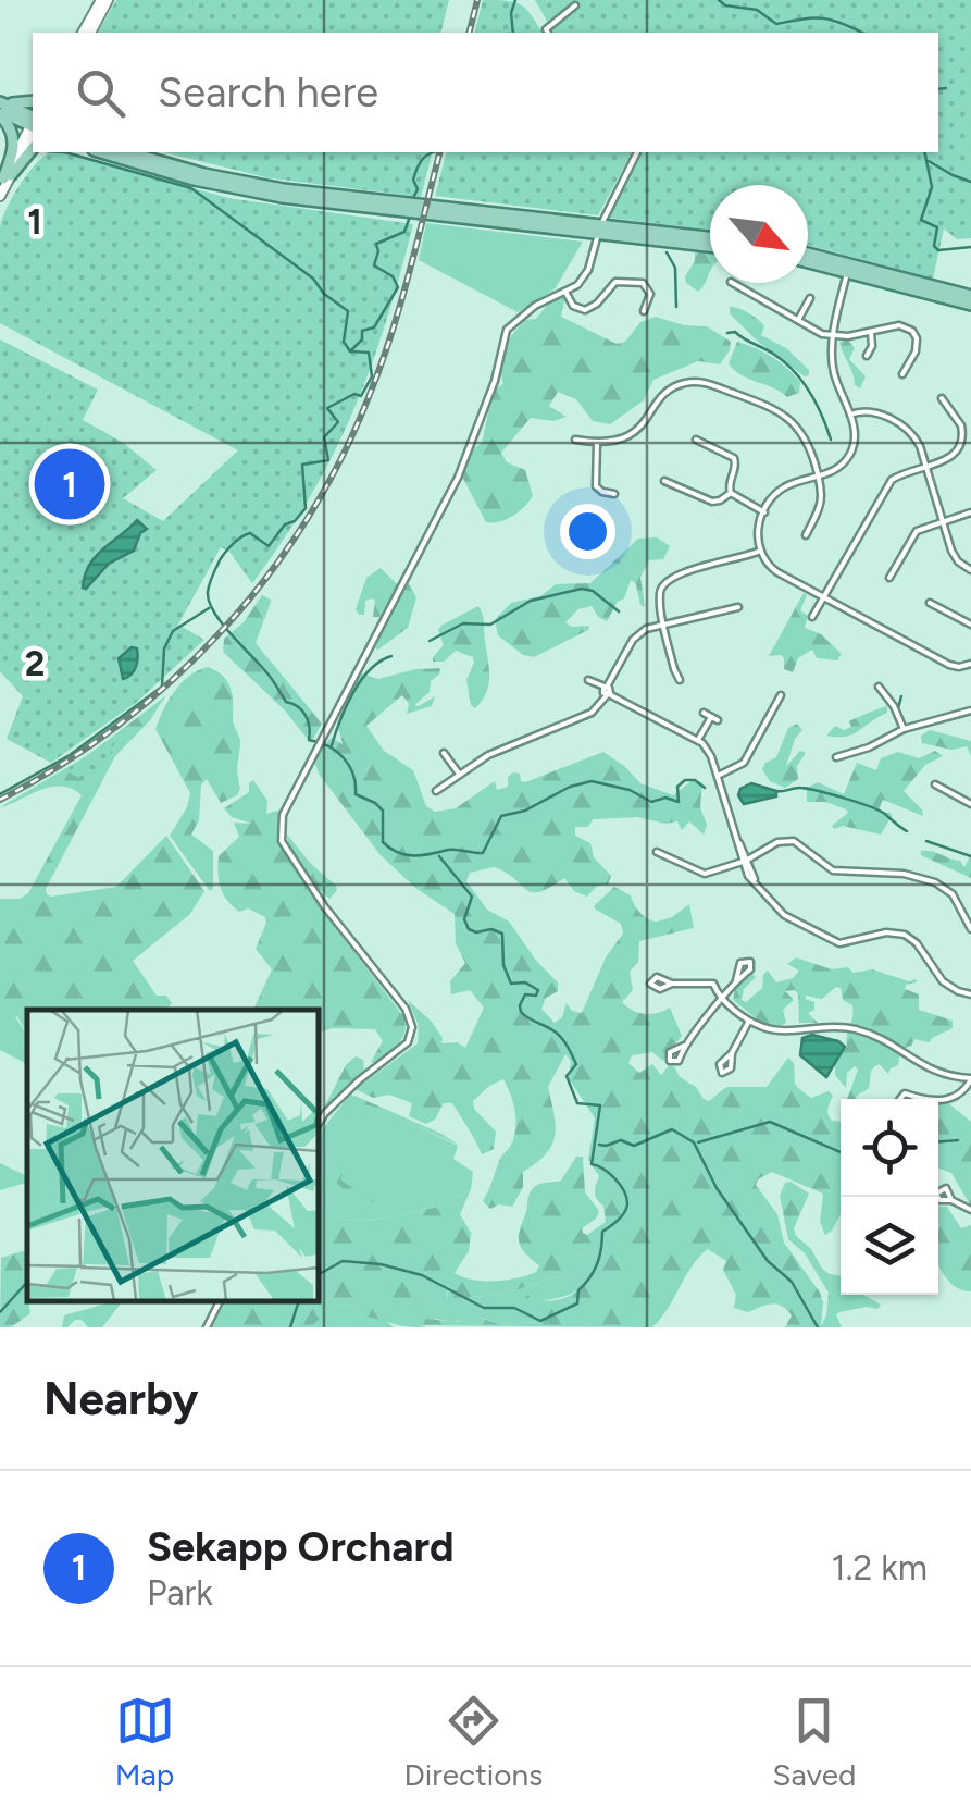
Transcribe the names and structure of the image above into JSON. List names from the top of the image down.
{
  "north": "bottom right",
  "page": {
    "search": "Search here",
    "pins": "1",
    "heading": "Nearby",
    "list": [
      {
        "mark": "1",
        "name": "Sekapp Orchard",
        "note": "Park",
        "value": "1.2 km"
      }
    ],
    "nav": ["Map", "Directions", "Saved"]
  },
  "grid": {
    "rows": ["1", "2"]
  }
}
